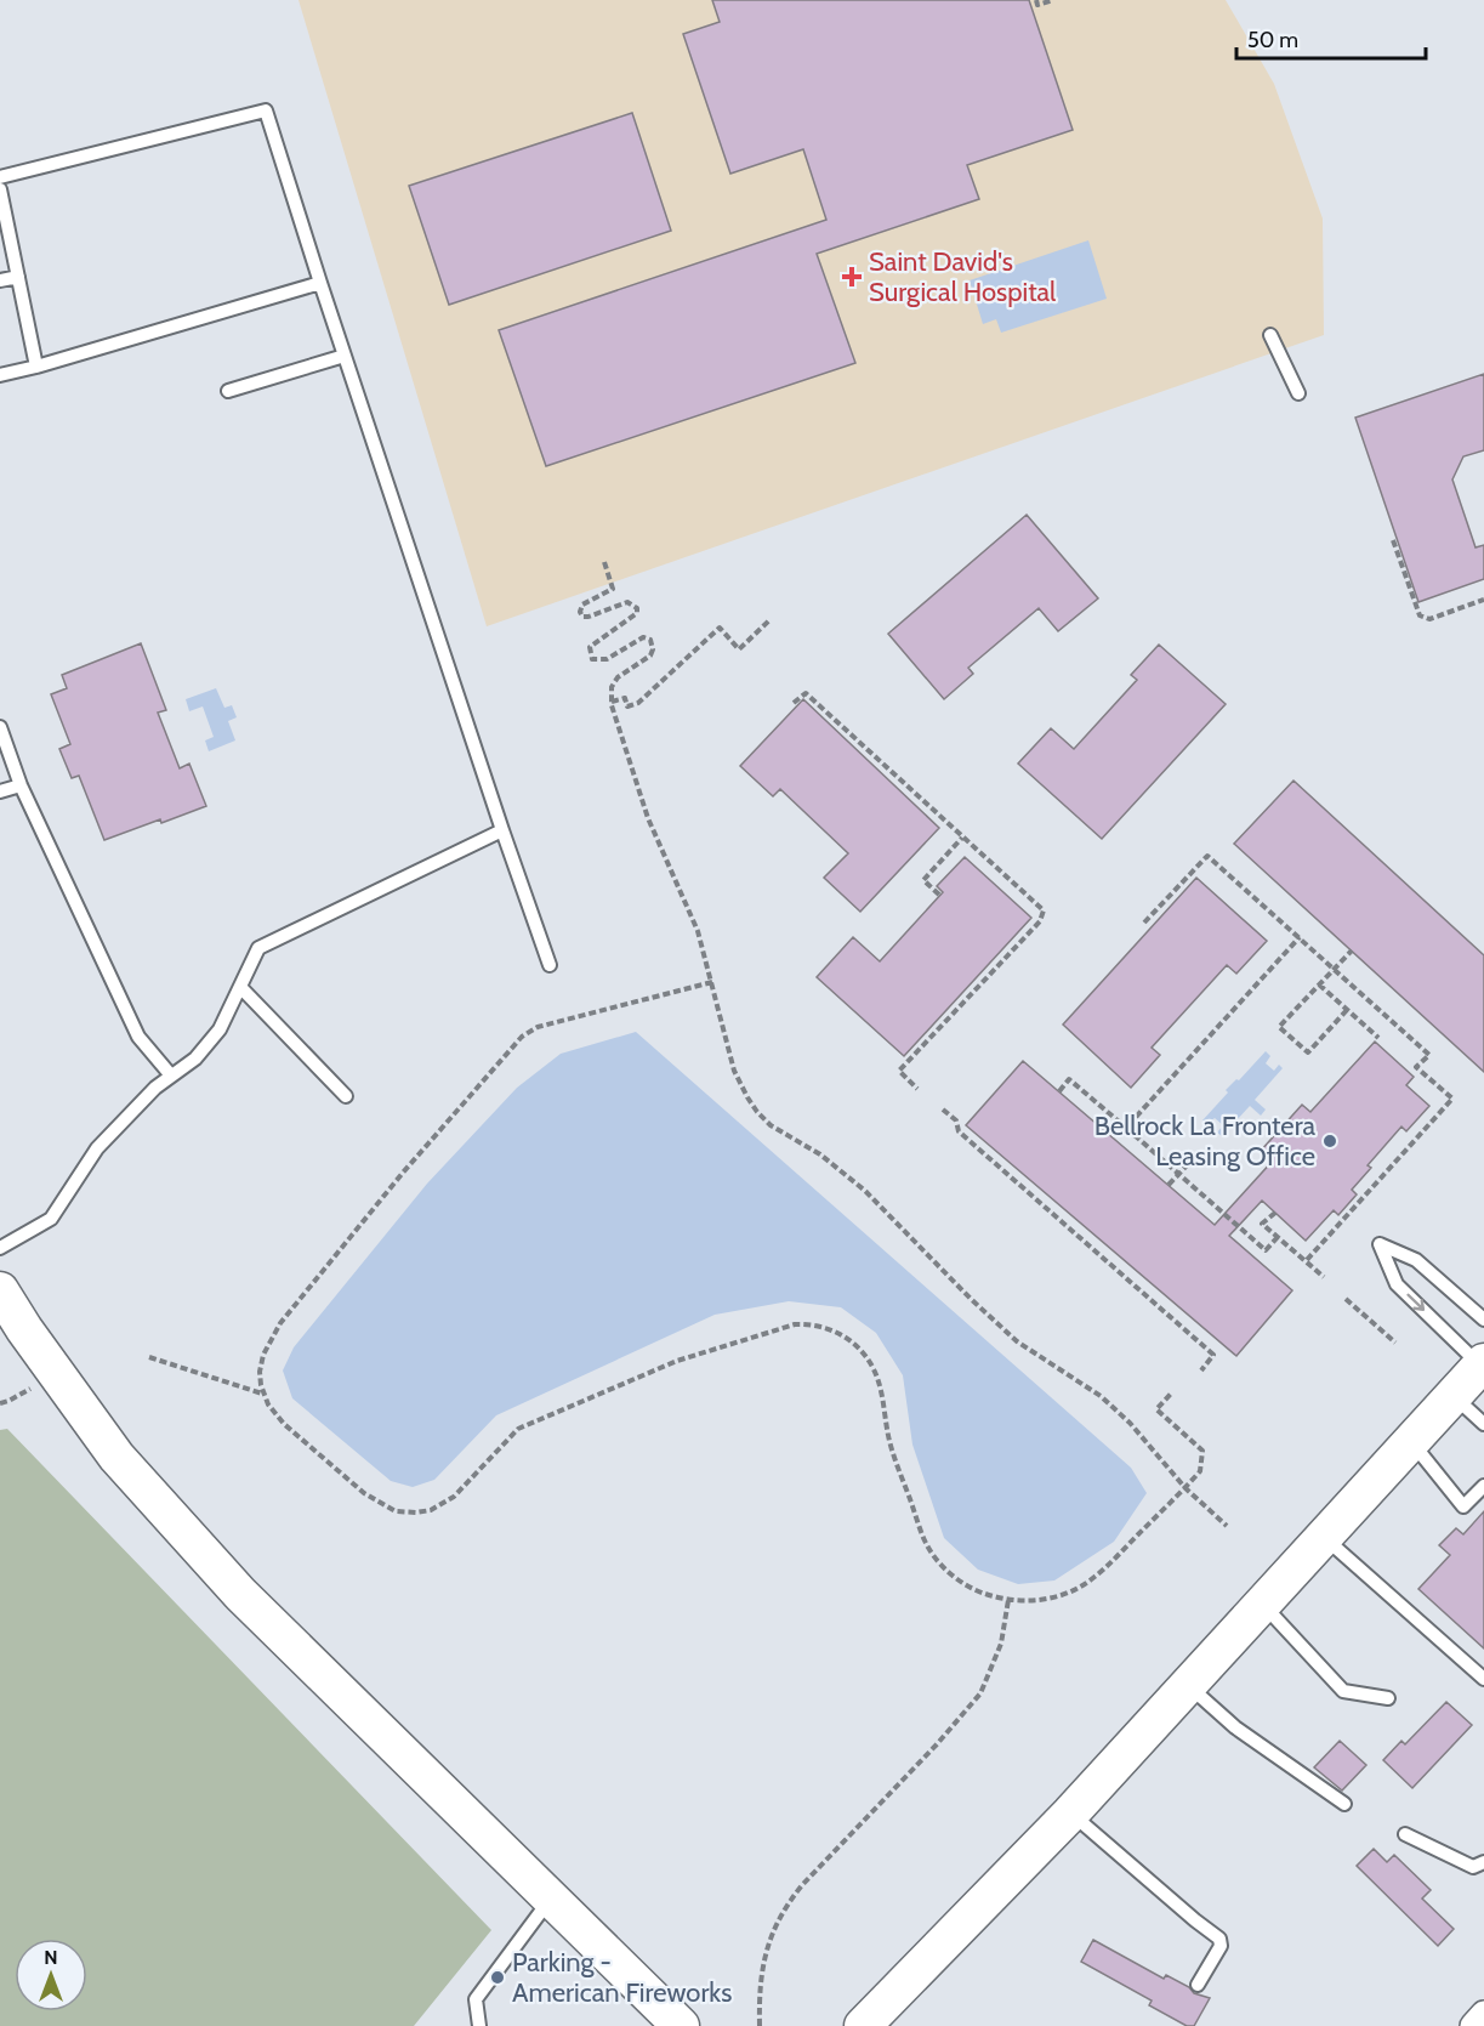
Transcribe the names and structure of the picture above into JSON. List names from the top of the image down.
{
  "places": {
    "health": ["Saint David's Surgical Hospital"],
    "other": ["Bellrock La Frontera Leasing Office", "Parking - American Fireworks"]
  },
  "scale_bar": "50 m",
  "north": "top"
}
